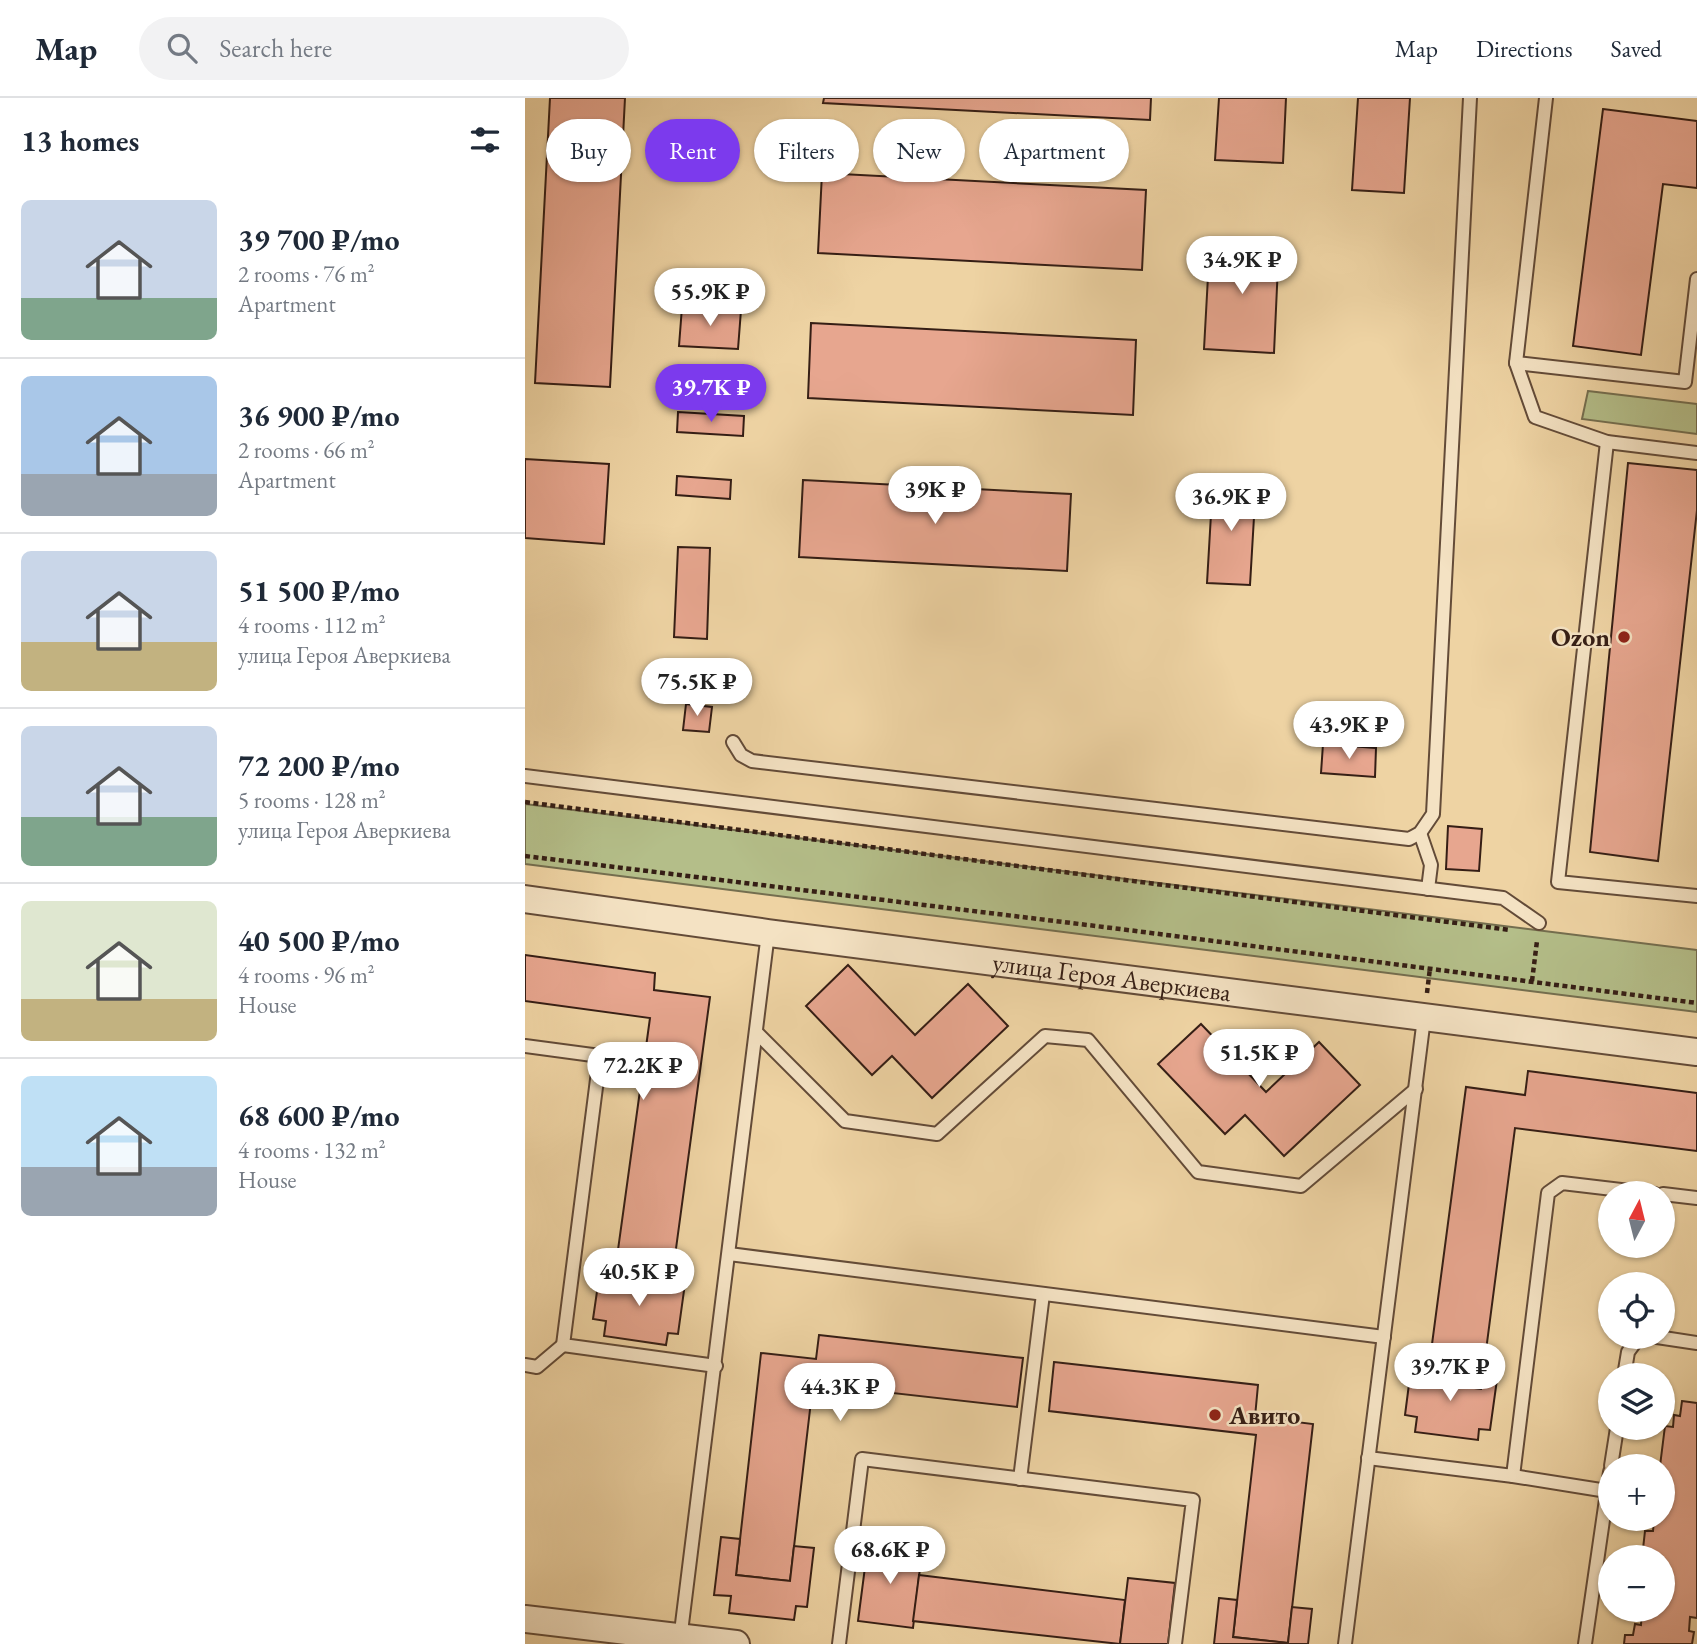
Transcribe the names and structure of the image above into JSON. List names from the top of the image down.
{
  "streets": {
    "street": ["улица Героя Аверкиева"]
  },
  "places": ["Ozon", "Авито"],
  "north": "top",
  "page": {
    "header": "Map",
    "search": "Search here",
    "nav": ["Map", "Directions", "Saved"],
    "heading": "13 homes",
    "chip": [
      "Buy",
      "Rent",
      "Filters",
      "New",
      "Apartment"
    ],
    "list": [
      {
        "name": "39 700 ₽/mo",
        "note": "2 rooms · 76 m² · Apartment"
      },
      {
        "name": "36 900 ₽/mo",
        "note": "2 rooms · 66 m² · Apartment"
      },
      {
        "name": "51 500 ₽/mo",
        "note": "4 rooms · 112 m² · улица Героя Аверкиева"
      },
      {
        "name": "72 200 ₽/mo",
        "note": "5 rooms · 128 m² · улица Героя Аверкиева"
      },
      {
        "name": "40 500 ₽/mo",
        "note": "4 rooms · 96 m² · House"
      },
      {
        "name": "68 600 ₽/mo",
        "note": "4 rooms · 132 m² · House"
      }
    ],
    "price": [
      "34.9K ₽",
      "55.9K ₽",
      "39.7K ₽",
      "39K ₽",
      "36.9K ₽",
      "75.5K ₽",
      "43.9K ₽",
      "51.5K ₽",
      "72.2K ₽",
      "40.5K ₽",
      "39.7K ₽",
      "44.3K ₽",
      "68.6K ₽"
    ],
    "map_buttons": ["+", "−"]
  }
}
